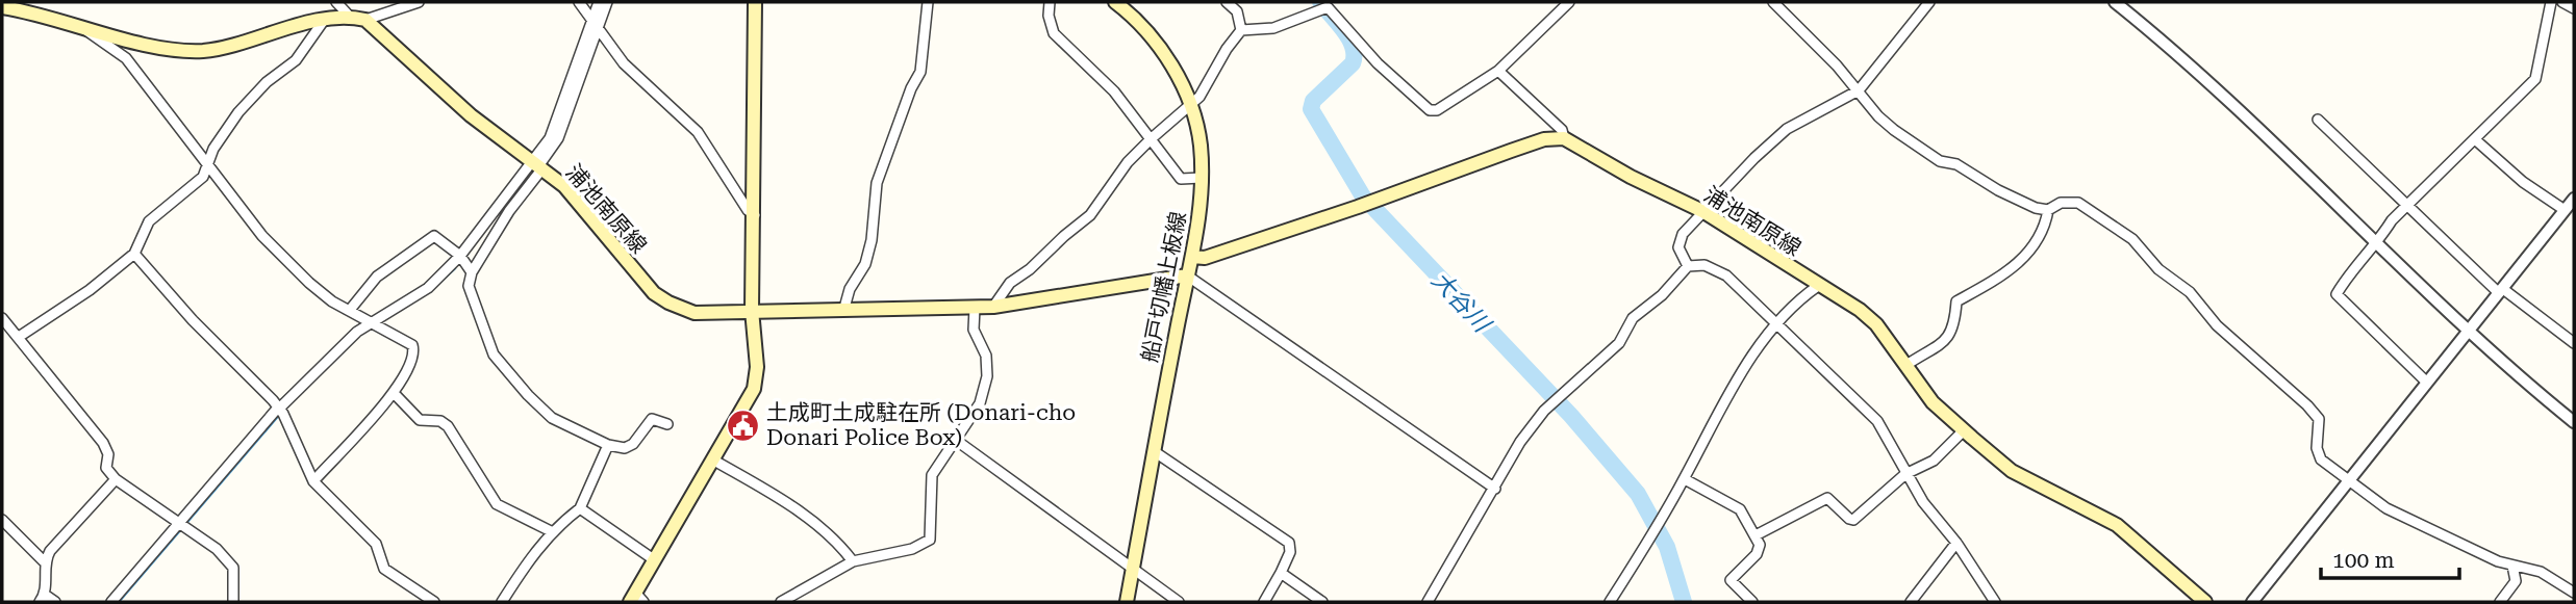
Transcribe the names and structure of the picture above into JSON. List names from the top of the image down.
{
  "streets": {
    "main road": ["浦池南原線", "船戸切幡上板線"]
  },
  "crossings": [
    ["浦池南原線", "船戸切幡上板線"]
  ],
  "water": ["大谷川"],
  "places": {
    "public building": ["土成町土成駐在所 (Donari-cho Donari Police Box)"]
  },
  "scale_bar": "100 m"
}
